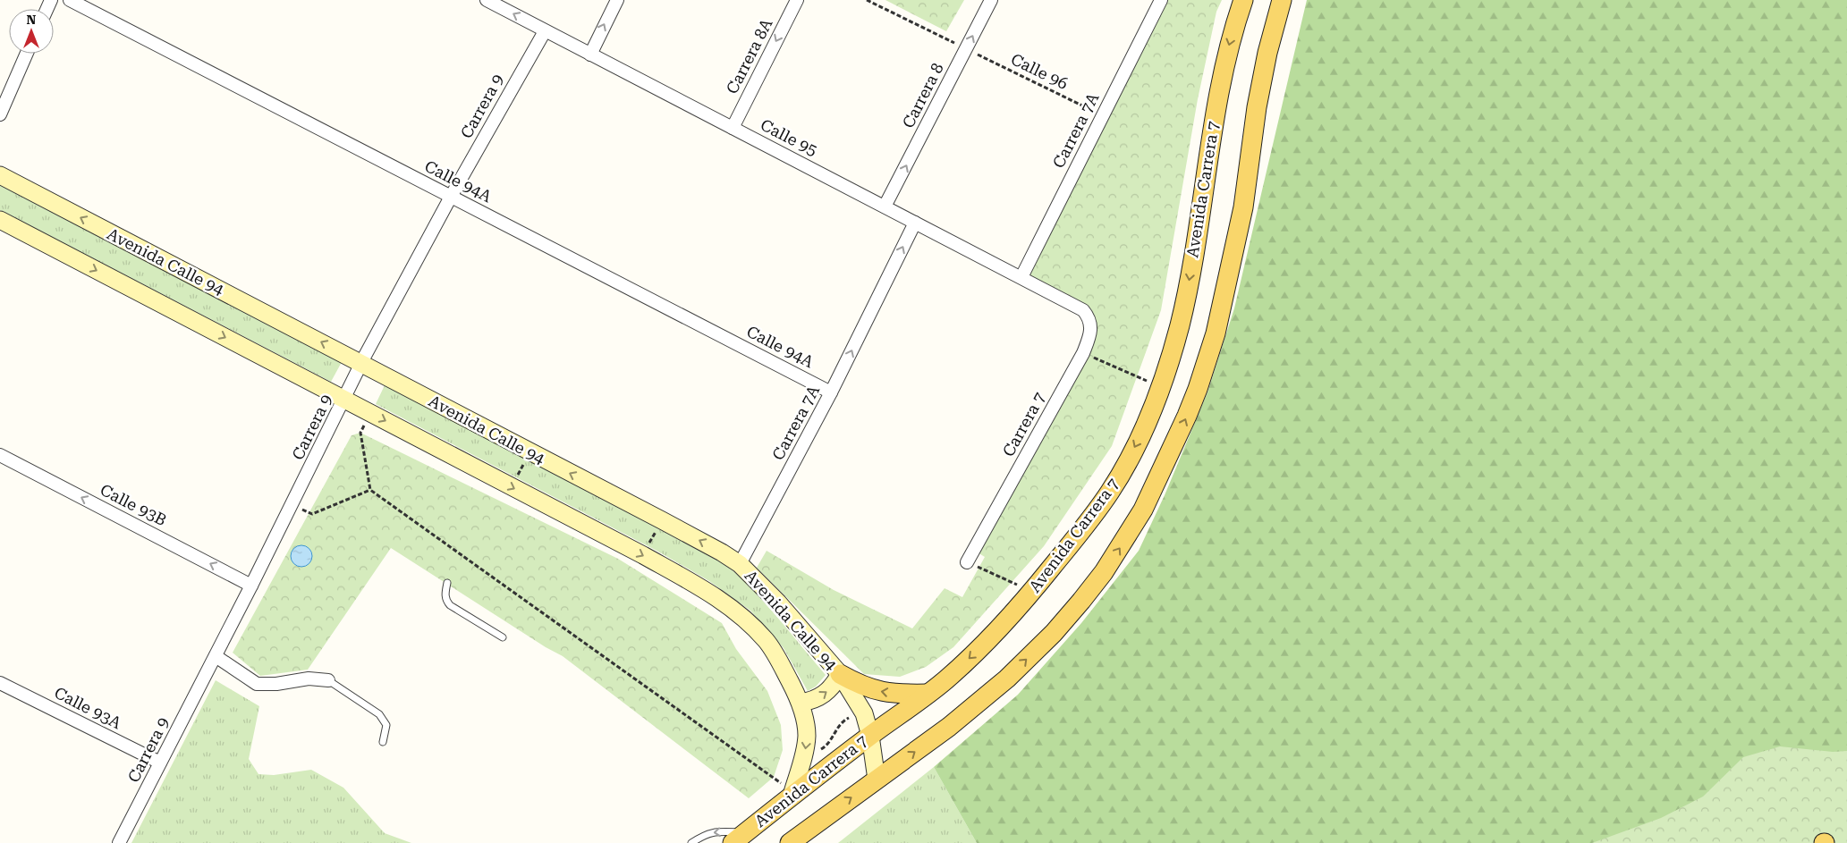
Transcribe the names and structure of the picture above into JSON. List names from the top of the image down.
{
  "streets": {
    "main road": ["Avenida Carrera 7", "Avenida Calle 94"],
    "street": [
      "Carrera 8A",
      "Carrera 8",
      "Carrera 9",
      "Carrera 7A",
      "Calle 95",
      "Calle 94A",
      "Carrera 7",
      "Calle 93B",
      "Calle 93A"
    ],
    "path": ["Calle 96"]
  },
  "crossings": [
    ["Carrera 8A", "Calle 95"],
    ["Calle 96", "Carrera 8"],
    ["Calle 96", "Carrera 7A"],
    ["Carrera 8", "Calle 95"],
    ["Carrera 9", "Calle 95"],
    ["Carrera 9", "Calle 94A"],
    ["Carrera 9", "Avenida Calle 94"],
    ["Carrera 9", "Calle 93B"],
    ["Carrera 9", "Calle 93A"],
    ["Carrera 7A", "Calle 95"],
    ["Carrera 7A", "Calle 94A"],
    ["Carrera 7A", "Avenida Calle 94"],
    ["Calle 95", "Carrera 7"],
    ["Avenida Carrera 7", "Avenida Calle 94"]
  ],
  "one_way": ["Carrera 8A", "Carrera 8", "Calle 93B"],
  "north": "top"
}
